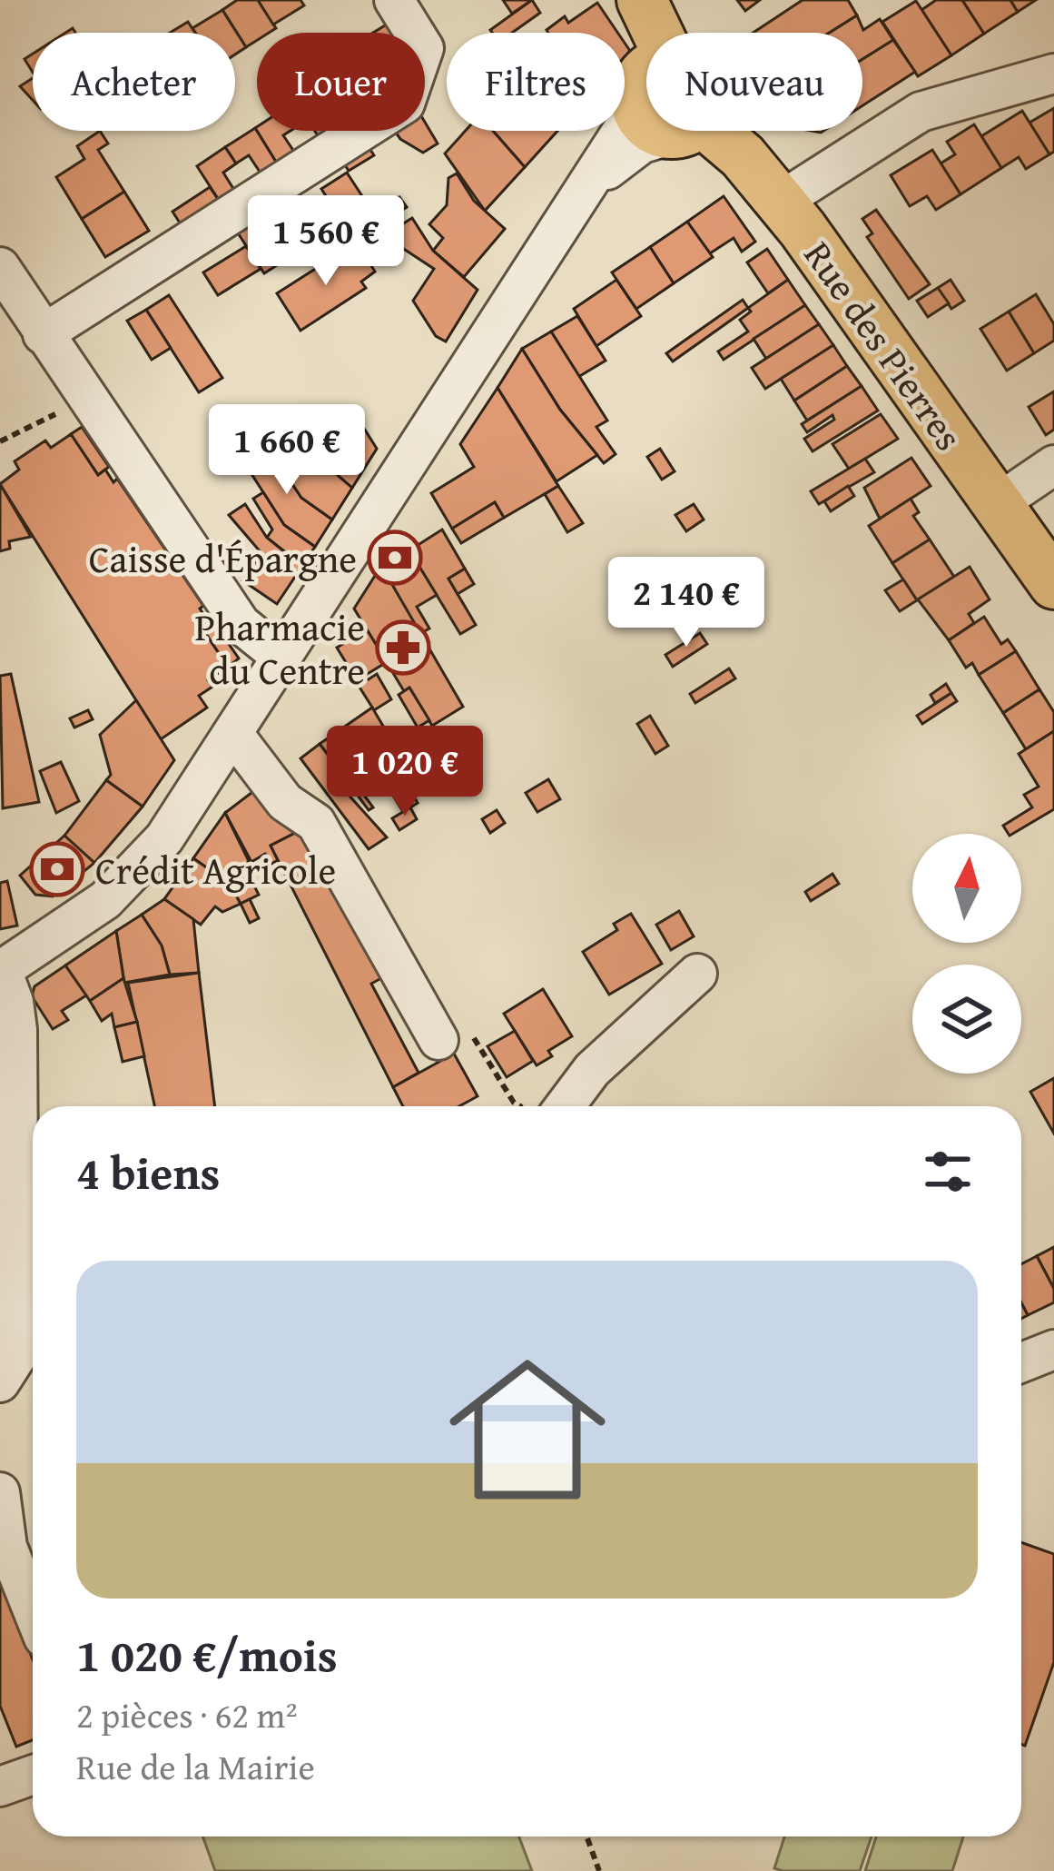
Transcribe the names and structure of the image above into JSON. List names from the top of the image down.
{
  "streets": {
    "main road": ["Rue des Pierres"]
  },
  "places": {
    "bank": ["Caisse d'Épargne", "Crédit Agricole"],
    "pharmacy": ["Pharmacie du Centre"]
  },
  "north": "top",
  "page": {
    "chip": [
      "Acheter",
      "Louer",
      "Filtres",
      "Nouveau"
    ],
    "price": [
      "1 560 €",
      "1 660 €",
      "2 140 €",
      "1 020 €"
    ],
    "heading": "4 biens",
    "list": [
      {
        "name": "1 020 €/mois",
        "note": "2 pièces · 62 m² · Rue de la Mairie"
      }
    ]
  }
}
